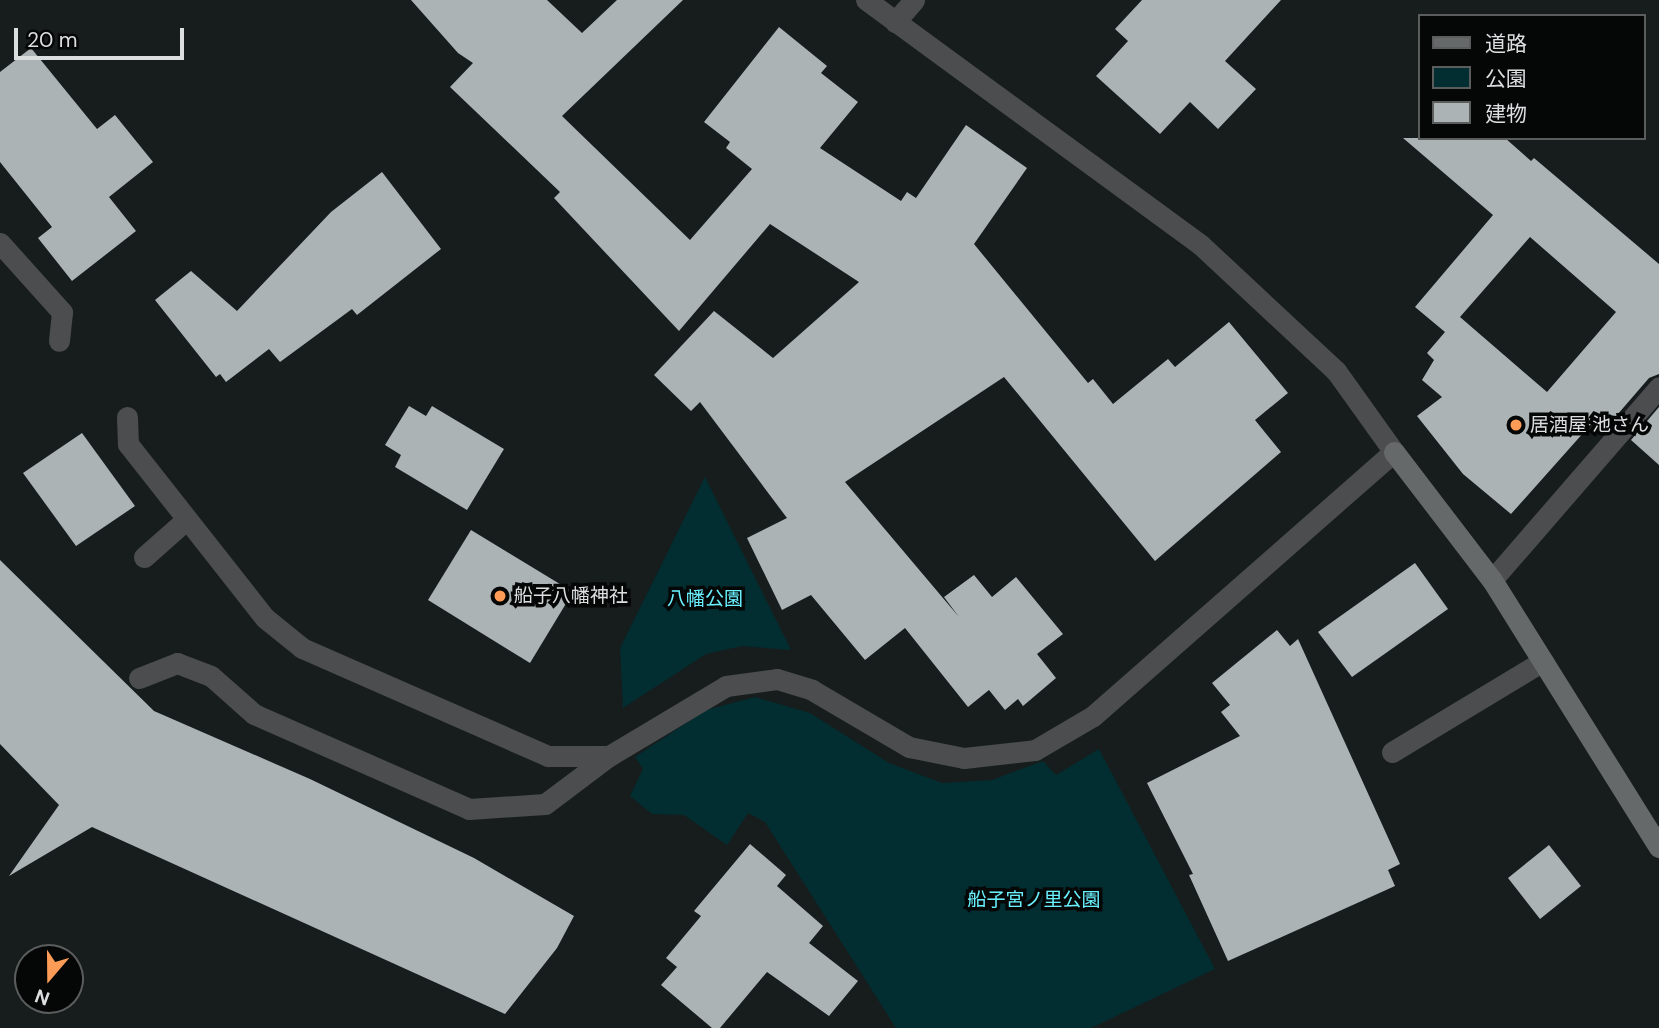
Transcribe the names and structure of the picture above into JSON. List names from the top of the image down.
{
  "parks": ["八幡公園", "船子宮ノ里公園"],
  "places": ["居酒屋 池さん", "船子八幡神社"],
  "legend": ["道路", "公園", "建物"],
  "scale_bar": "20 m",
  "north": "bottom"
}
